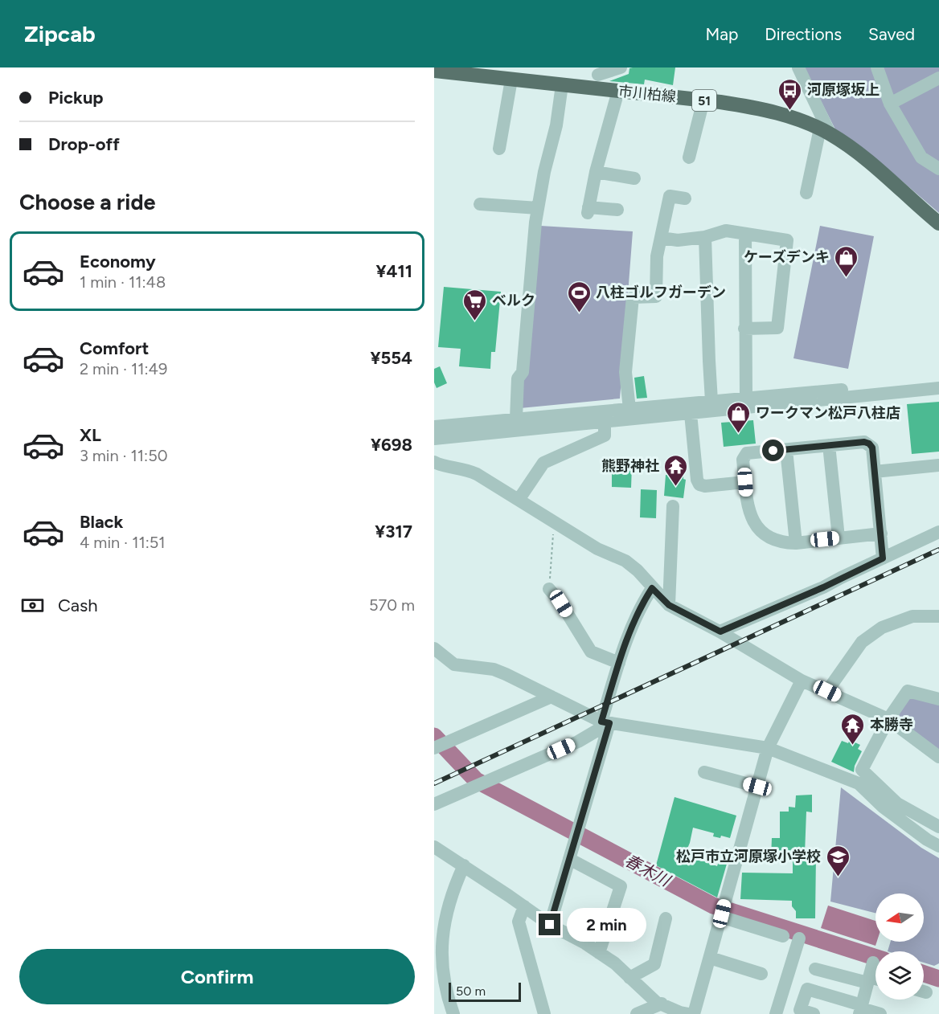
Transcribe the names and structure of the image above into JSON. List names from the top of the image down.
{
  "streets": {
    "main road": ["市川柏線", "51"]
  },
  "water": ["春木川"],
  "places": {
    "bus stop": ["河原塚坂上"],
    "shop": ["ケーズデンキ", "ワークマン松戸八柱店"],
    "sports": ["八柱ゴルフガーデン"],
    "supermarket": ["ベルク"],
    "temple": ["熊野神社", "本勝寺"],
    "school or university": ["松戸市立河原塚小学校"]
  },
  "scale_bar": "50 m",
  "north": "left",
  "page": {
    "header": "Zipcab",
    "nav": ["Map", "Directions", "Saved"],
    "banner": ["Pickup", "Drop-off"],
    "heading": "Choose a ride",
    "list": [
      {
        "name": "Economy",
        "note": "1 min · 11:48",
        "value": "¥411"
      },
      {
        "name": "Comfort",
        "note": "2 min · 11:49",
        "value": "¥554"
      },
      {
        "name": "XL",
        "note": "3 min · 11:50",
        "value": "¥698"
      },
      {
        "name": "Black",
        "note": "4 min · 11:51",
        "value": "¥317"
      }
    ],
    "pay": ["Cash", "570 m"],
    "bubble": "2 min",
    "buttons": "Confirm",
    "scale": "50 m"
  }
}
